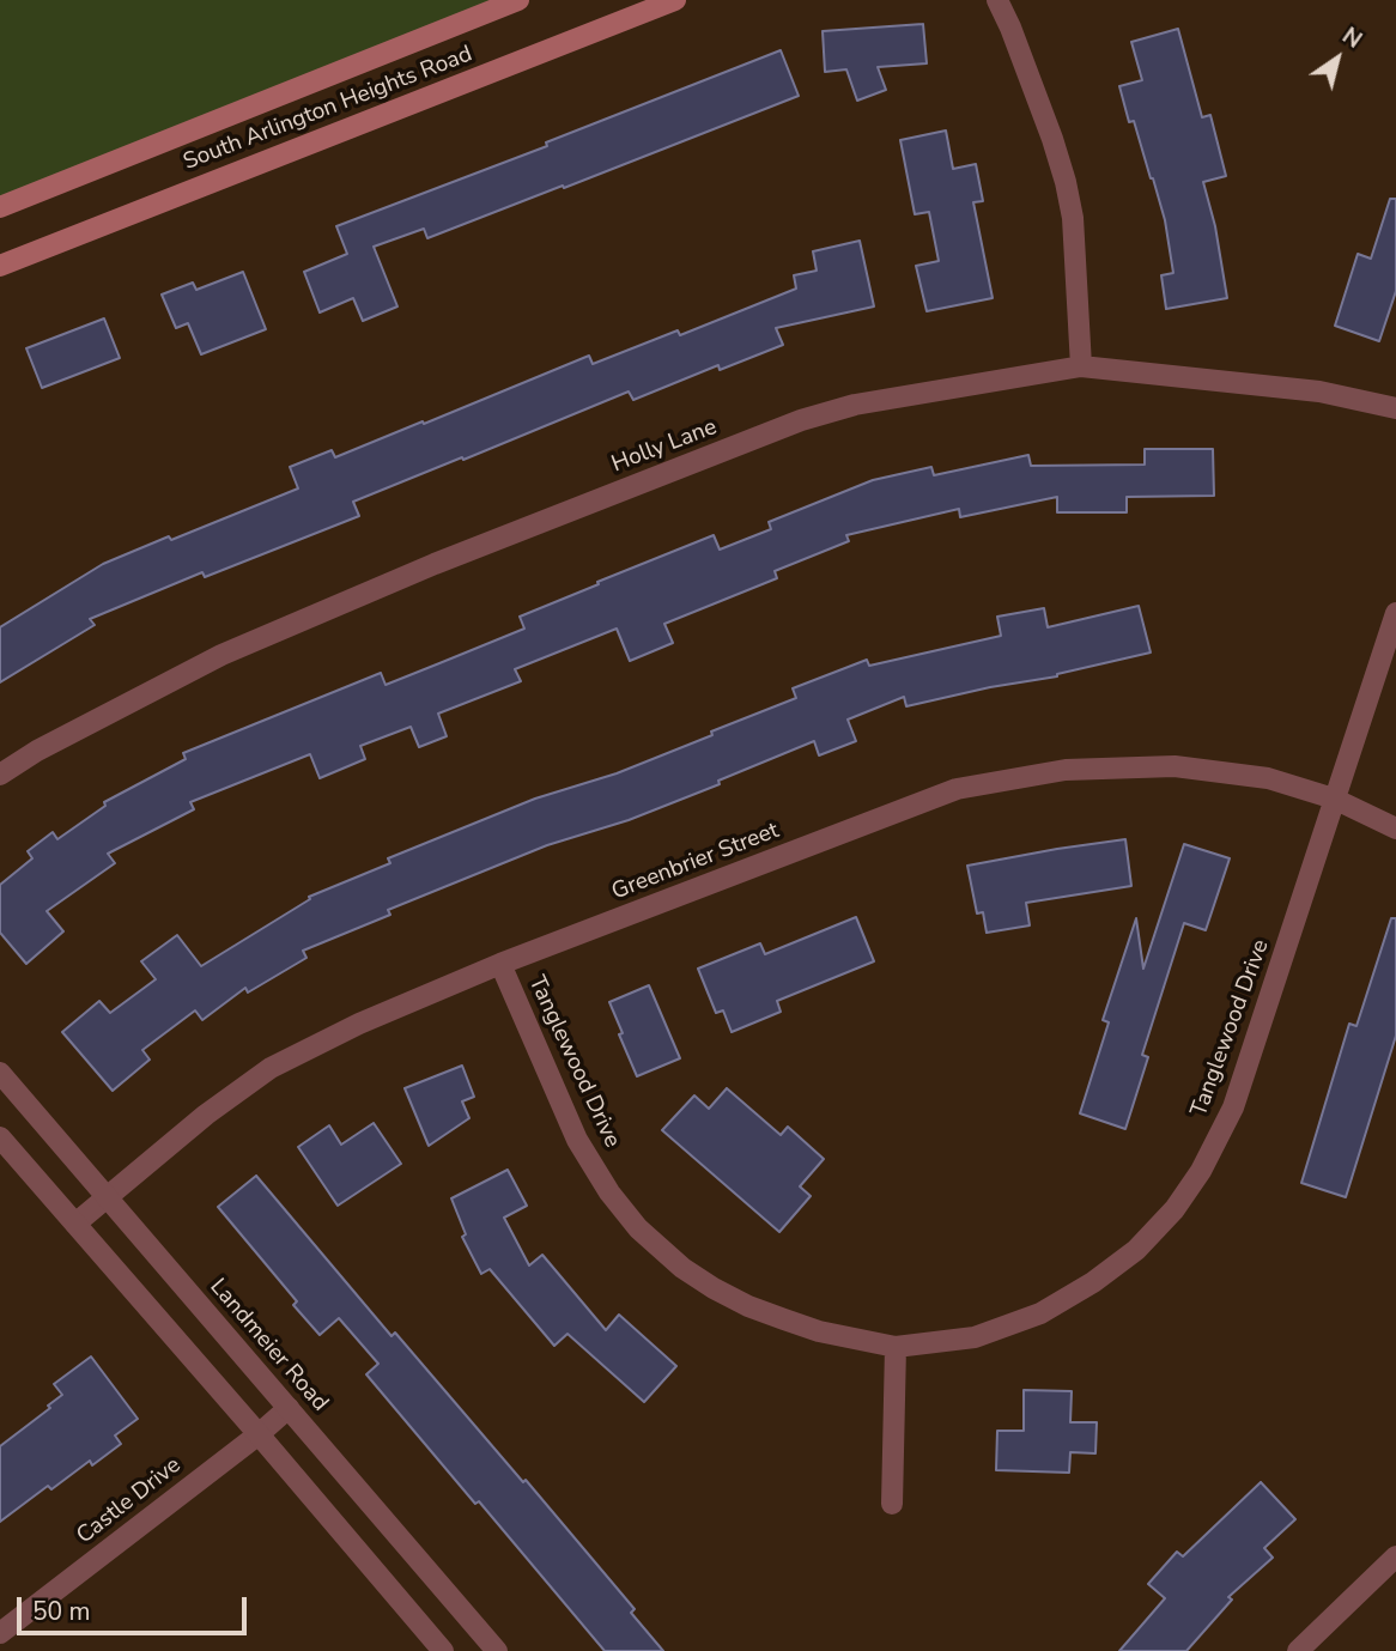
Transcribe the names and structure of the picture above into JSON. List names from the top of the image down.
{
  "streets": {
    "main road": ["South Arlington Heights Road"],
    "street": [
      "Holly Lane",
      "Greenbrier Street",
      "Tanglewood Drive",
      "Landmeier Road",
      "Castle Drive"
    ]
  },
  "crossings": [
    ["Greenbrier Street", "Tanglewood Drive"],
    ["Greenbrier Street", "Landmeier Road"],
    ["Landmeier Road", "Castle Drive"]
  ],
  "scale_bar": "50 m",
  "north": "top right"
}
